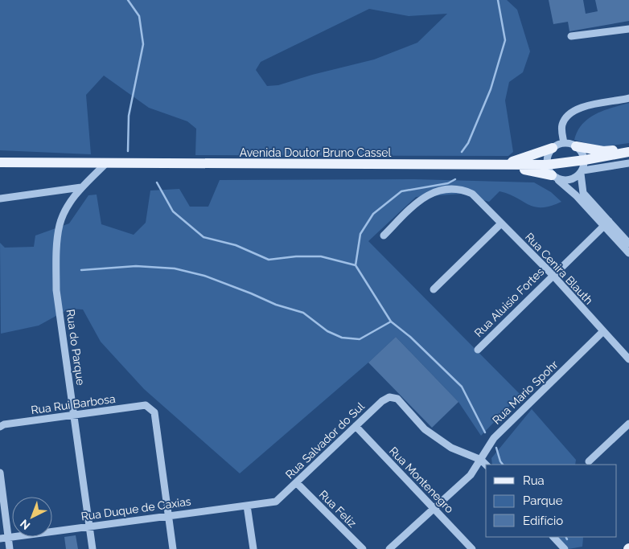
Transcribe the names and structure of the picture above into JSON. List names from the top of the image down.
{
  "streets": {
    "main road": ["Avenida Doutor Bruno Cassel"],
    "street": [
      "Rua Cenira Blauth",
      "Rua Aluisio Fortes",
      "Rua do Parque",
      "Rua Mario Spohr",
      "Rua Rui Barbosa",
      "Rua Salvador do Sul",
      "Rua Montenegro",
      "Rua Duque de Caxias",
      "Rua Feliz"
    ]
  },
  "crossings": [
    ["Avenida Doutor Bruno Cassel", "Rua do Parque"],
    ["Rua Cenira Blauth", "Rua Aluisio Fortes"],
    ["Rua Cenira Blauth", "Rua Mario Spohr"],
    ["Rua do Parque", "Rua Rui Barbosa"],
    ["Rua do Parque", "Rua Duque de Caxias"],
    ["Rua Mario Spohr", "Rua Salvador do Sul"],
    ["Rua Mario Spohr", "Rua Montenegro"],
    ["Rua Rui Barbosa", "Rua Duque de Caxias"],
    ["Rua Salvador do Sul", "Rua Montenegro"],
    ["Rua Salvador do Sul", "Rua Duque de Caxias"],
    ["Rua Salvador do Sul", "Rua Feliz"]
  ],
  "legend": ["Rua", "Parque", "Edifício"],
  "north": "bottom left"
}
